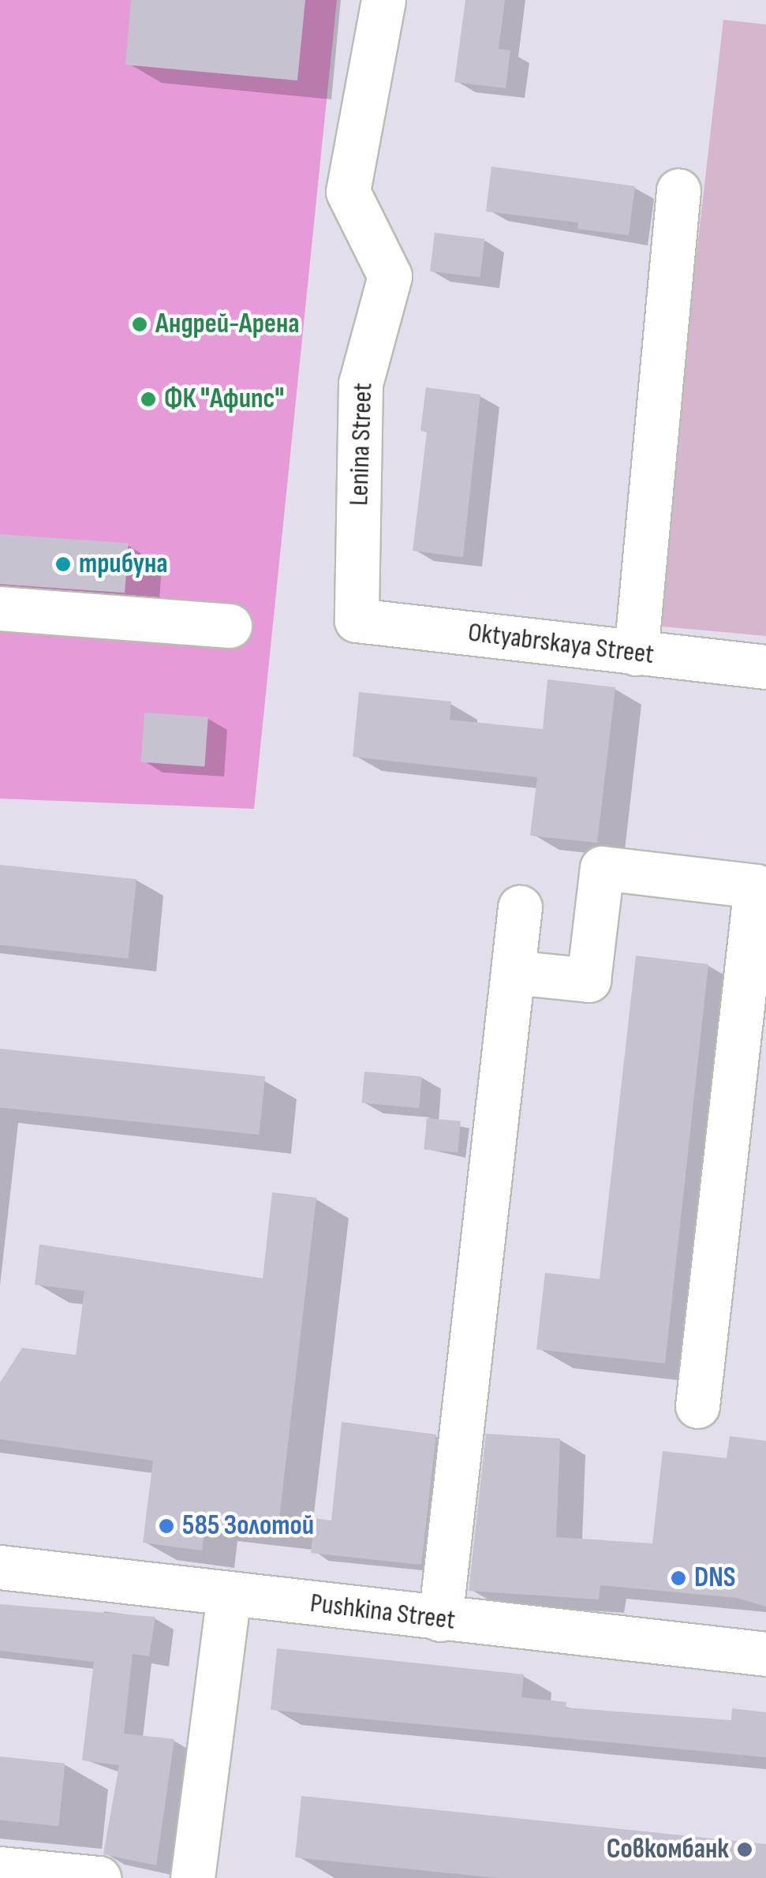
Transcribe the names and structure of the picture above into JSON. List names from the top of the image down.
{
  "streets": {
    "street": ["Lenina Street", "Oktyabrskaya Street", "Pushkina Street"]
  },
  "crossings": [
    ["Lenina Street", "Oktyabrskaya Street"]
  ],
  "places": [
    "Андрей-Арена",
    "ФК \"Афипс\"",
    "трибуна",
    "585 Золотой",
    "DNS",
    "Совкомбанк"
  ]
}
